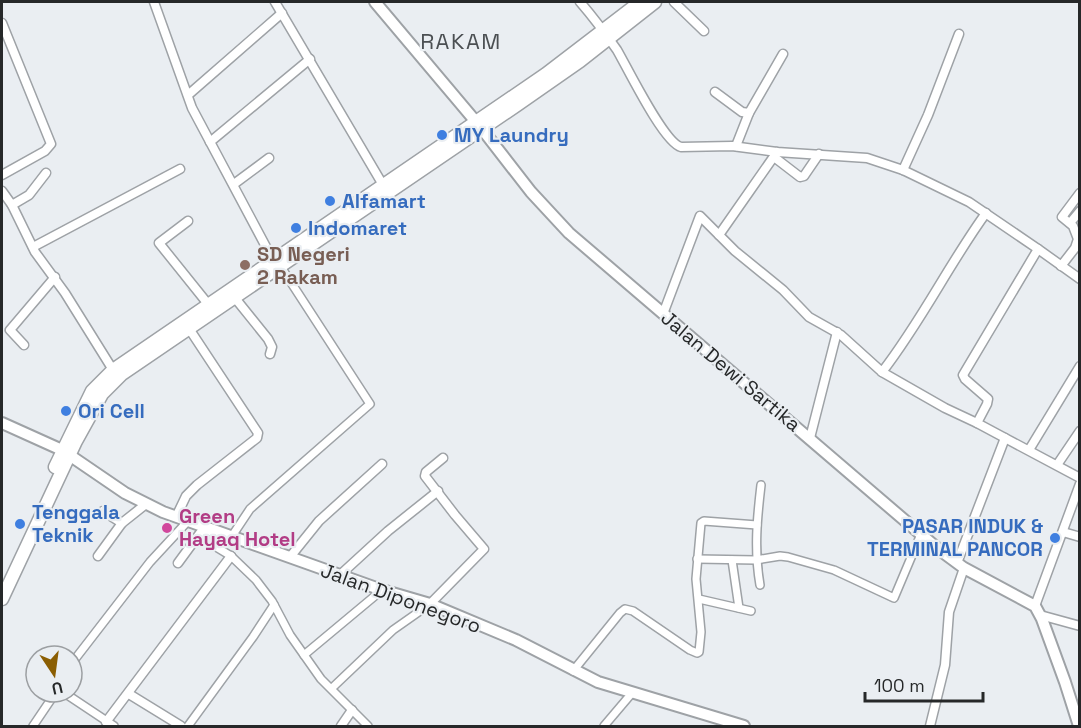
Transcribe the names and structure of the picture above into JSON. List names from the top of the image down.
{
  "streets": {
    "street": ["Jalan Dewi Sartika", "Jalan Diponegoro"]
  },
  "districts": ["RAKAM"],
  "places": [
    "MY Laundry",
    "Alfamart",
    "Indomaret",
    "SD Negeri 2 Rakam",
    "Ori Cell",
    "Tenggala Teknik",
    "Green Hayaq Hotel",
    "PASAR INDUK & TERMINAL PANCOR"
  ],
  "scale_bar": "100 m",
  "north": "bottom"
}
